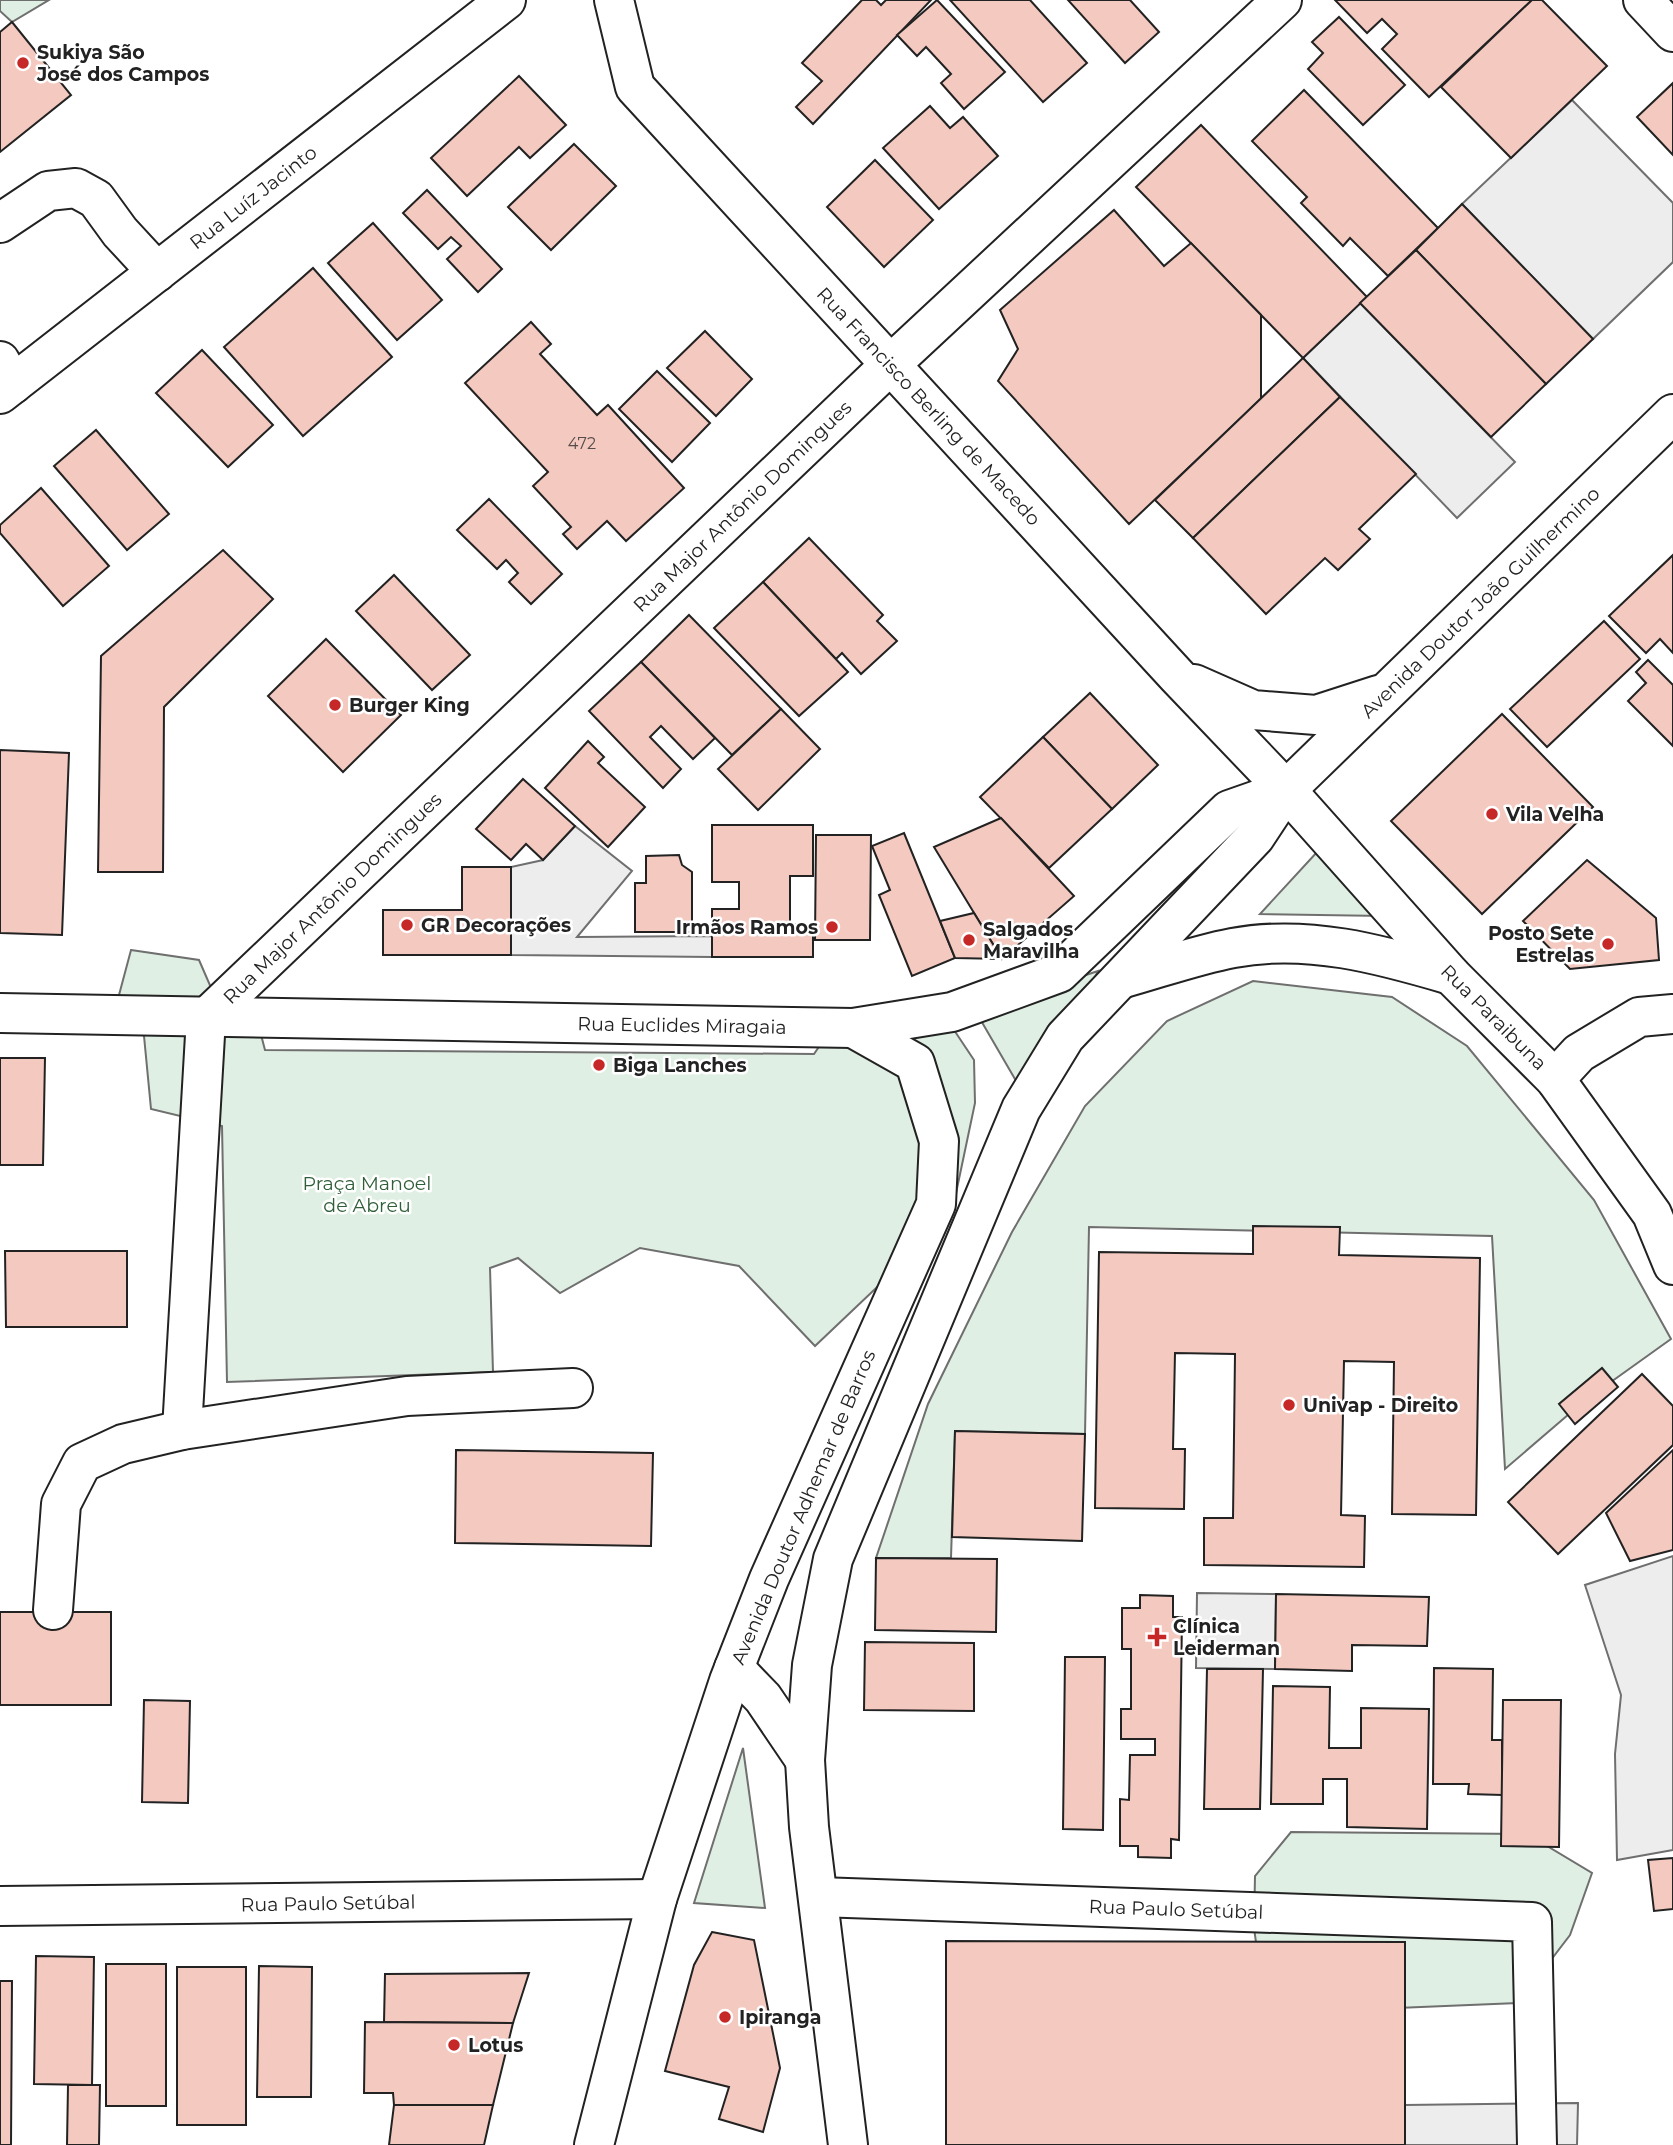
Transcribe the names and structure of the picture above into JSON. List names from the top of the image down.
{
  "streets": {
    "street": [
      "Rua Luíz Jacinto",
      "Rua Francisco Berling de Macedo",
      "Rua Major Antônio Domingues",
      "Avenida Doutor João Guilhermino",
      "Rua Paraibuna",
      "Rua Euclides Miragaia",
      "Avenida Doutor Adhemar de Barros",
      "Rua Paulo Setúbal"
    ]
  },
  "crossings": [
    ["Rua Francisco Berling de Macedo", "Rua Major Antônio Domingues"],
    ["Rua Francisco Berling de Macedo", "Avenida Doutor João Guilhermino"],
    ["Rua Francisco Berling de Macedo", "Rua Paraibuna"],
    ["Rua Francisco Berling de Macedo", "Rua Euclides Miragaia"],
    ["Rua Major Antônio Domingues", "Rua Euclides Miragaia"],
    ["Avenida Doutor João Guilhermino", "Rua Paraibuna"],
    ["Avenida Doutor João Guilhermino", "Rua Euclides Miragaia"],
    ["Rua Paraibuna", "Rua Euclides Miragaia"],
    ["Rua Euclides Miragaia", "Avenida Doutor Adhemar de Barros"],
    ["Avenida Doutor Adhemar de Barros", "Rua Paulo Setúbal"]
  ],
  "parks": ["Praça Manoel de Abreu"],
  "places": {
    "other": [
      "Sukiya São José dos Campos",
      "Burger King",
      "Vila Velha",
      "GR Decorações",
      "Irmãos Ramos",
      "Salgados Maravilha",
      "Posto Sete Estrelas",
      "Biga Lanches",
      "Univap - Direito",
      "Ipiranga",
      "Lotus"
    ],
    "health": ["Clínica Leiderman"]
  },
  "house_numbers": ["472"]
}
